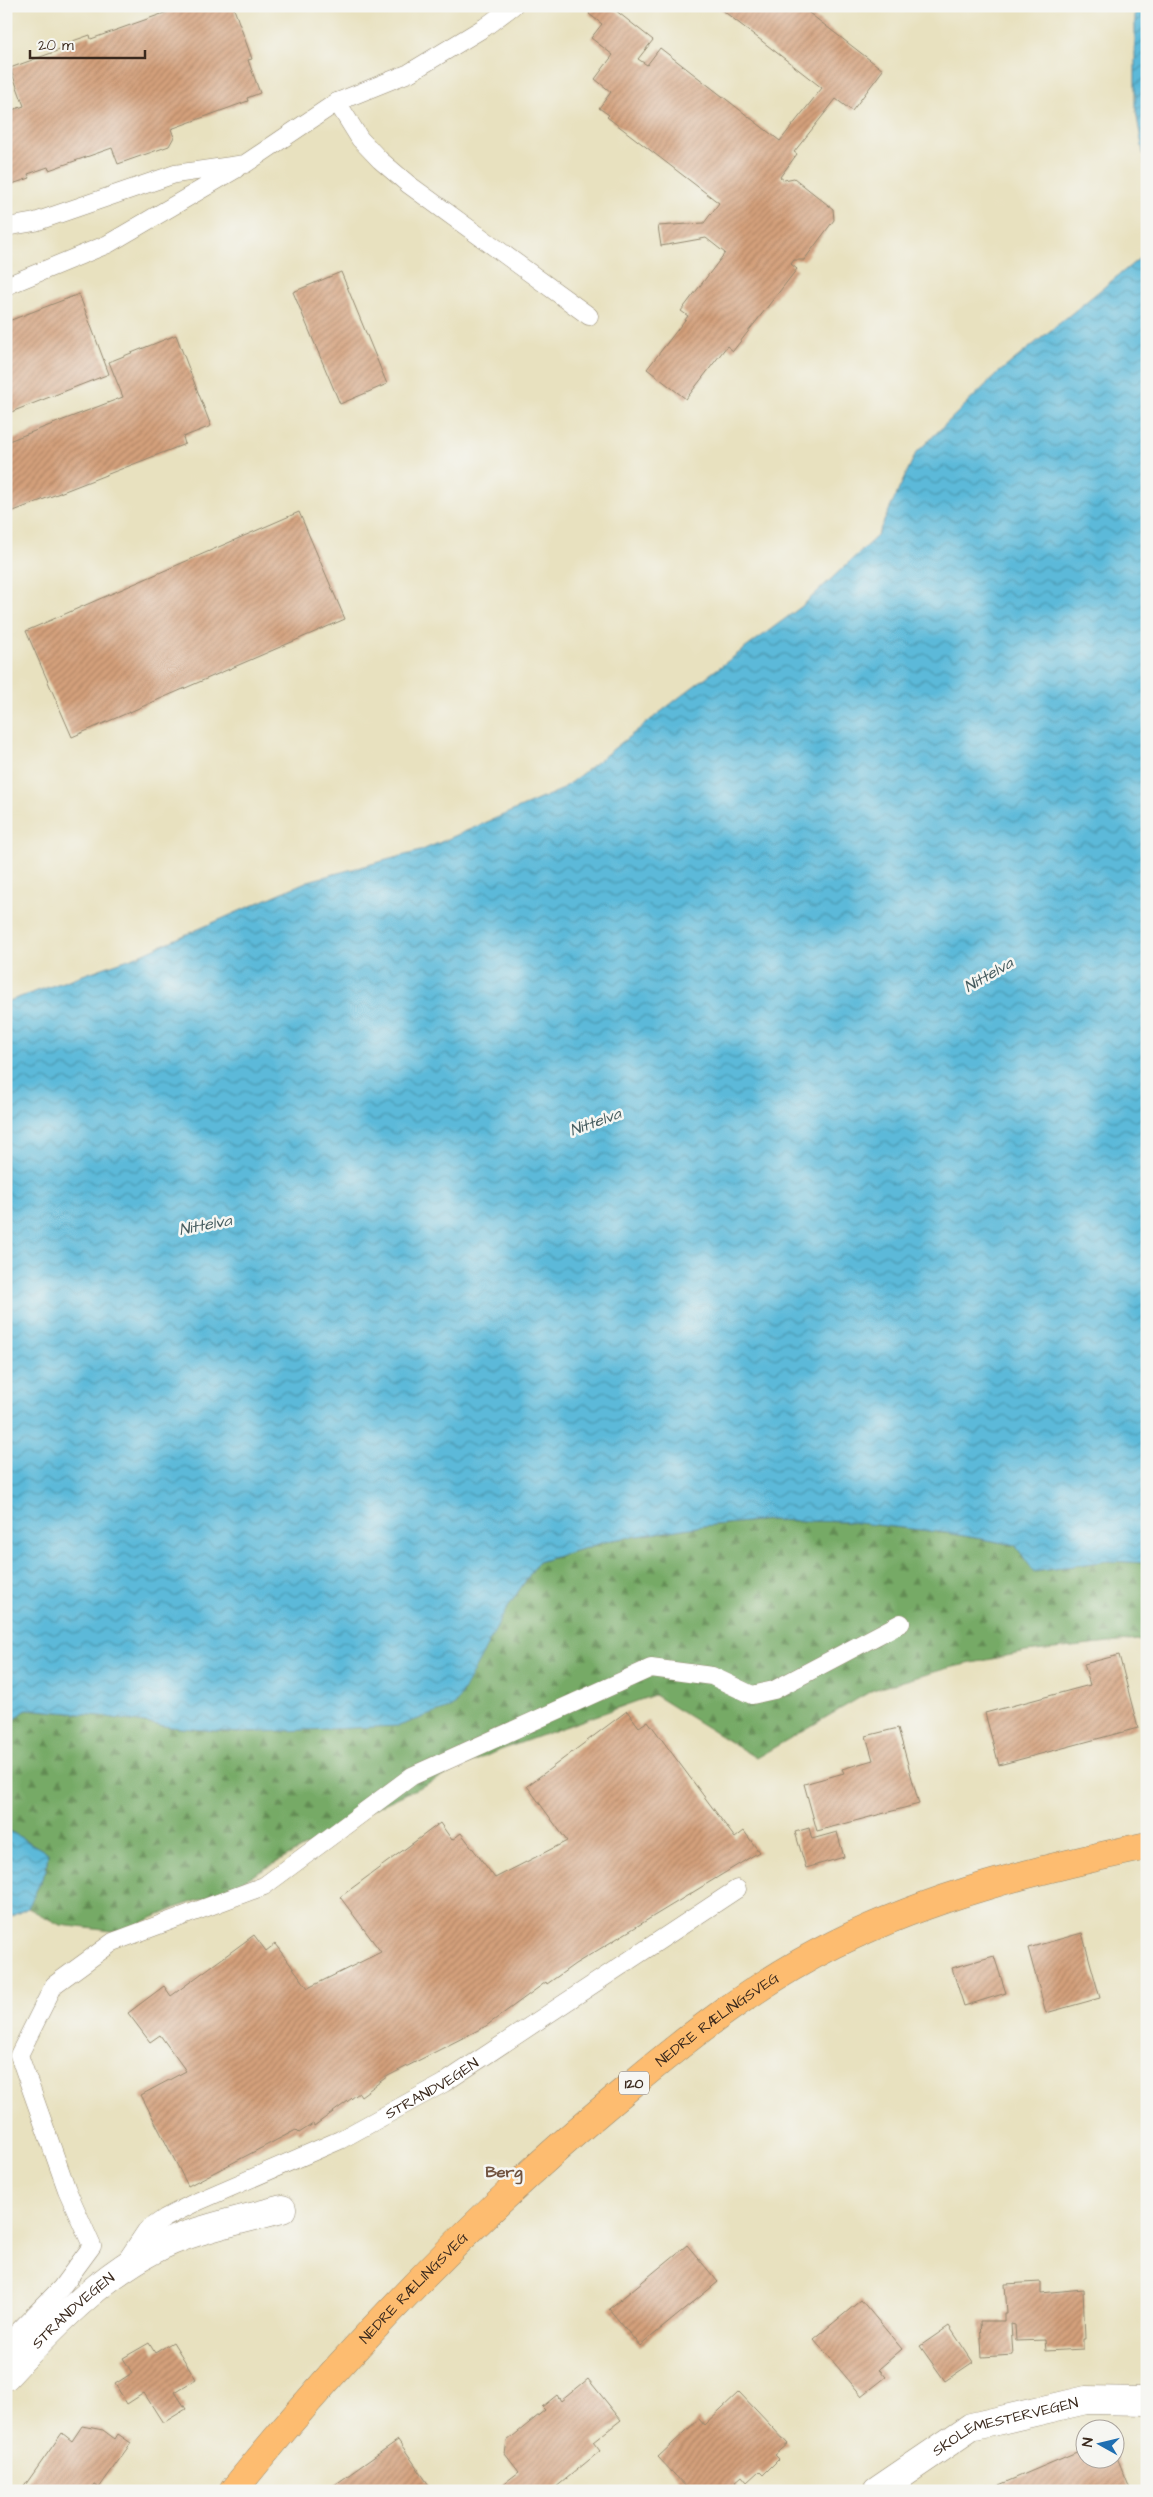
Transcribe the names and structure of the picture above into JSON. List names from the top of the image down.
{
  "streets": {
    "main road": ["NEDRE RÆLINGSVEG", "120"],
    "street": ["STRANDVEGEN", "SKOLEMESTERVEGEN"]
  },
  "districts": ["Berg"],
  "water": ["Nittelva"],
  "scale_bar": "20 m",
  "north": "left"
}
